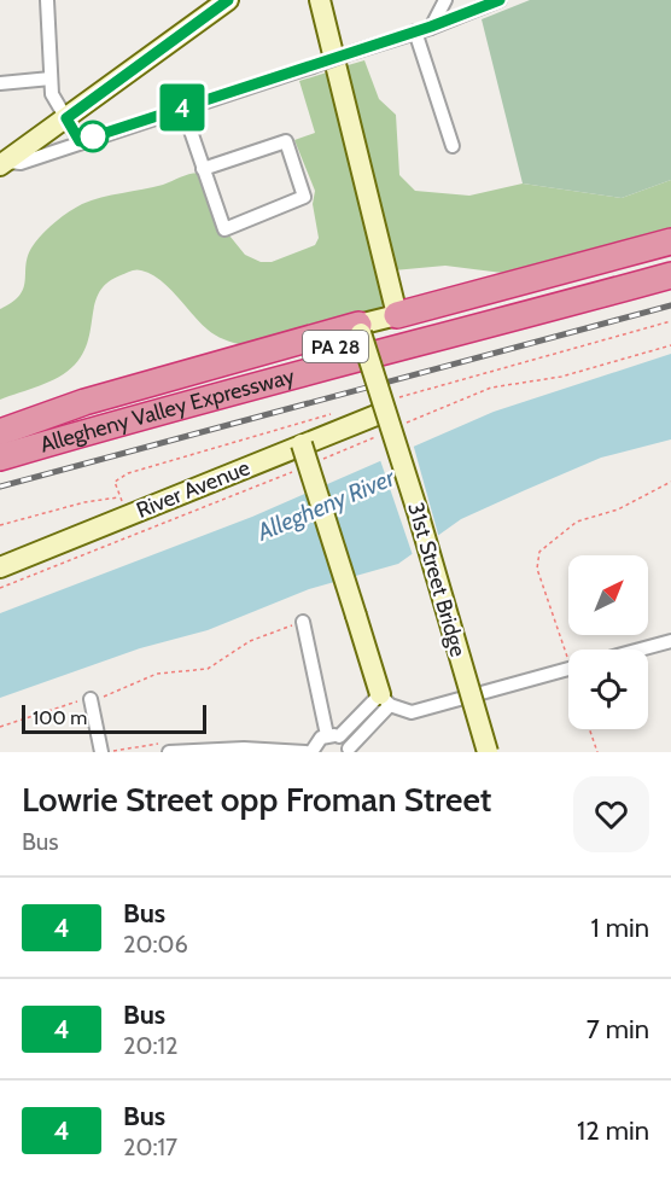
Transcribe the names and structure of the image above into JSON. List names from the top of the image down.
{
  "streets": {
    "highway": ["PA 28", "Allegheny Valley Expressway"],
    "street": ["River Avenue", "31st Street Bridge"]
  },
  "crossings": [
    ["River Avenue", "31st Street Bridge"]
  ],
  "water": ["Allegheny River"],
  "lines": ["bus line 4"],
  "scale_bar": "100 m",
  "north": "top right",
  "page": {
    "on_map": "4",
    "scale": "100 m",
    "heading": ["Lowrie Street opp Froman Street", "Bus"],
    "list": [
      {
        "mark": "4",
        "name": "Bus",
        "note": "20:06",
        "value": "1 min"
      },
      {
        "mark": "4",
        "name": "Bus",
        "note": "20:12",
        "value": "7 min"
      },
      {
        "mark": "4",
        "name": "Bus",
        "note": "20:17",
        "value": "12 min"
      }
    ]
  }
}
